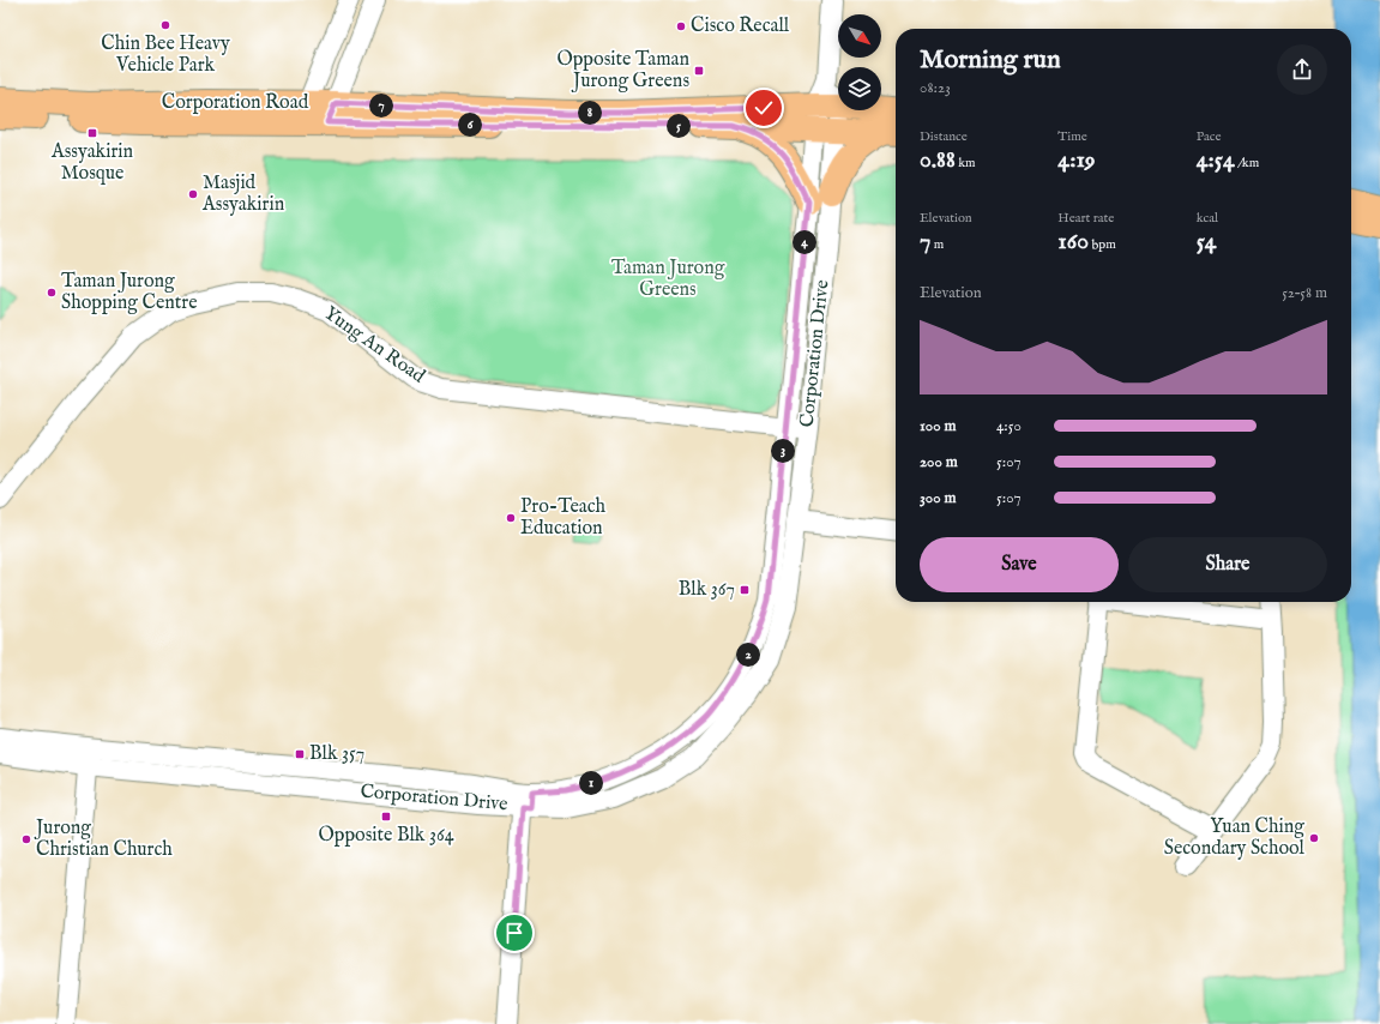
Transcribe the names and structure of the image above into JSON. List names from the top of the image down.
{
  "streets": {
    "main road": ["Corporation Road"],
    "street": ["Yung An Road", "Corporation Drive"]
  },
  "crossings": [
    ["Corporation Road", "Corporation Drive"],
    ["Yung An Road", "Corporation Drive"]
  ],
  "parks": ["Taman Jurong Greens"],
  "places": {
    "other": [
      "Chin Bee Heavy Vehicle Park",
      "Cisco Recall",
      "Masjid Assyakirin",
      "Taman Jurong Shopping Centre",
      "Pro-Teach Education",
      "Yuan Ching Secondary School",
      "Jurong Christian Church"
    ],
    "transit": [
      "Opposite Taman Jurong Greens",
      "Assyakirin Mosque",
      "Blk 367",
      "Blk 357",
      "Opposite Blk 364"
    ]
  },
  "north": "bottom right",
  "page": {
    "heading": ["Morning run", "08:23"],
    "pins": [
      "7",
      "8",
      "6",
      "5",
      "4",
      "3",
      "2",
      "1"
    ],
    "stats": [
      ["Distance", "0.88 km"],
      ["Time", "4:19"],
      ["Pace", "4:54 /km"],
      ["Elevation", "7 m"],
      ["Heart rate", "160 bpm"],
      ["kcal", "54"]
    ],
    "chart": ["Elevation", "52–58 m"],
    "list": [
      {
        "name": "100 m",
        "note": "4:50"
      },
      {
        "name": "200 m",
        "note": "5:07"
      },
      {
        "name": "300 m",
        "note": "5:07"
      }
    ],
    "buttons": ["Save", "Share"]
  }
}
